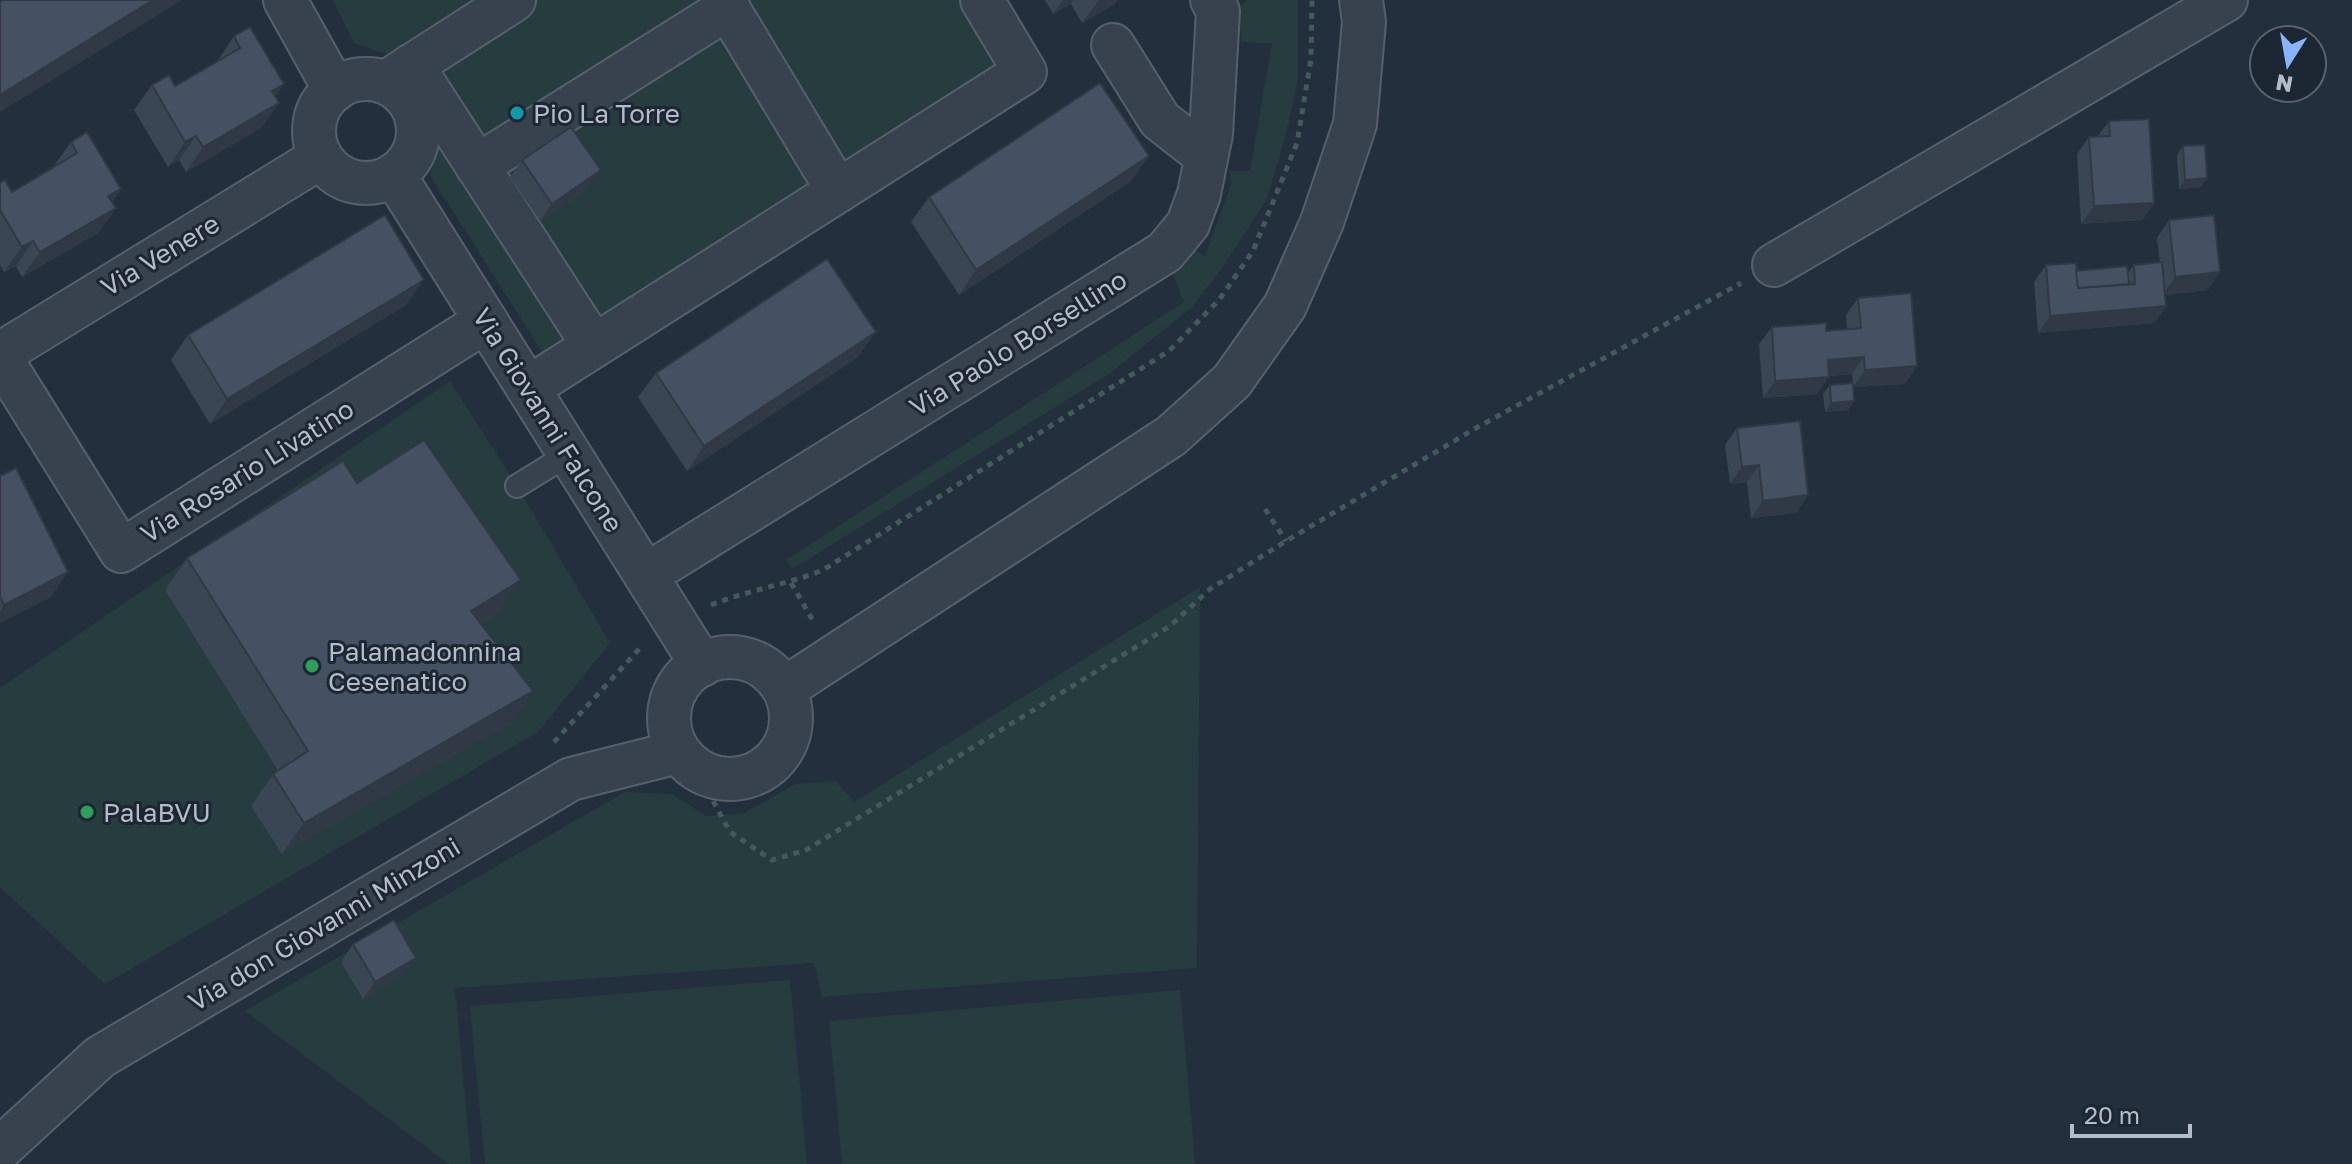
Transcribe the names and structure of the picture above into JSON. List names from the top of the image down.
{
  "streets": {
    "street": [
      "Via Venere",
      "Via Paolo Borsellino",
      "Via Giovanni Falcone",
      "Via Rosario Livatino",
      "Via don Giovanni Minzoni"
    ]
  },
  "crossings": [
    ["Via Venere", "Via Giovanni Falcone"],
    ["Via Venere", "Via Rosario Livatino"],
    ["Via Paolo Borsellino", "Via Giovanni Falcone"],
    ["Via Giovanni Falcone", "Via Rosario Livatino"],
    ["Via Giovanni Falcone", "Via don Giovanni Minzoni"]
  ],
  "places": ["Pio La Torre", "Palamadonnina Cesenatico", "PalaBVU"],
  "scale_bar": "20 m",
  "north": "bottom"
}
